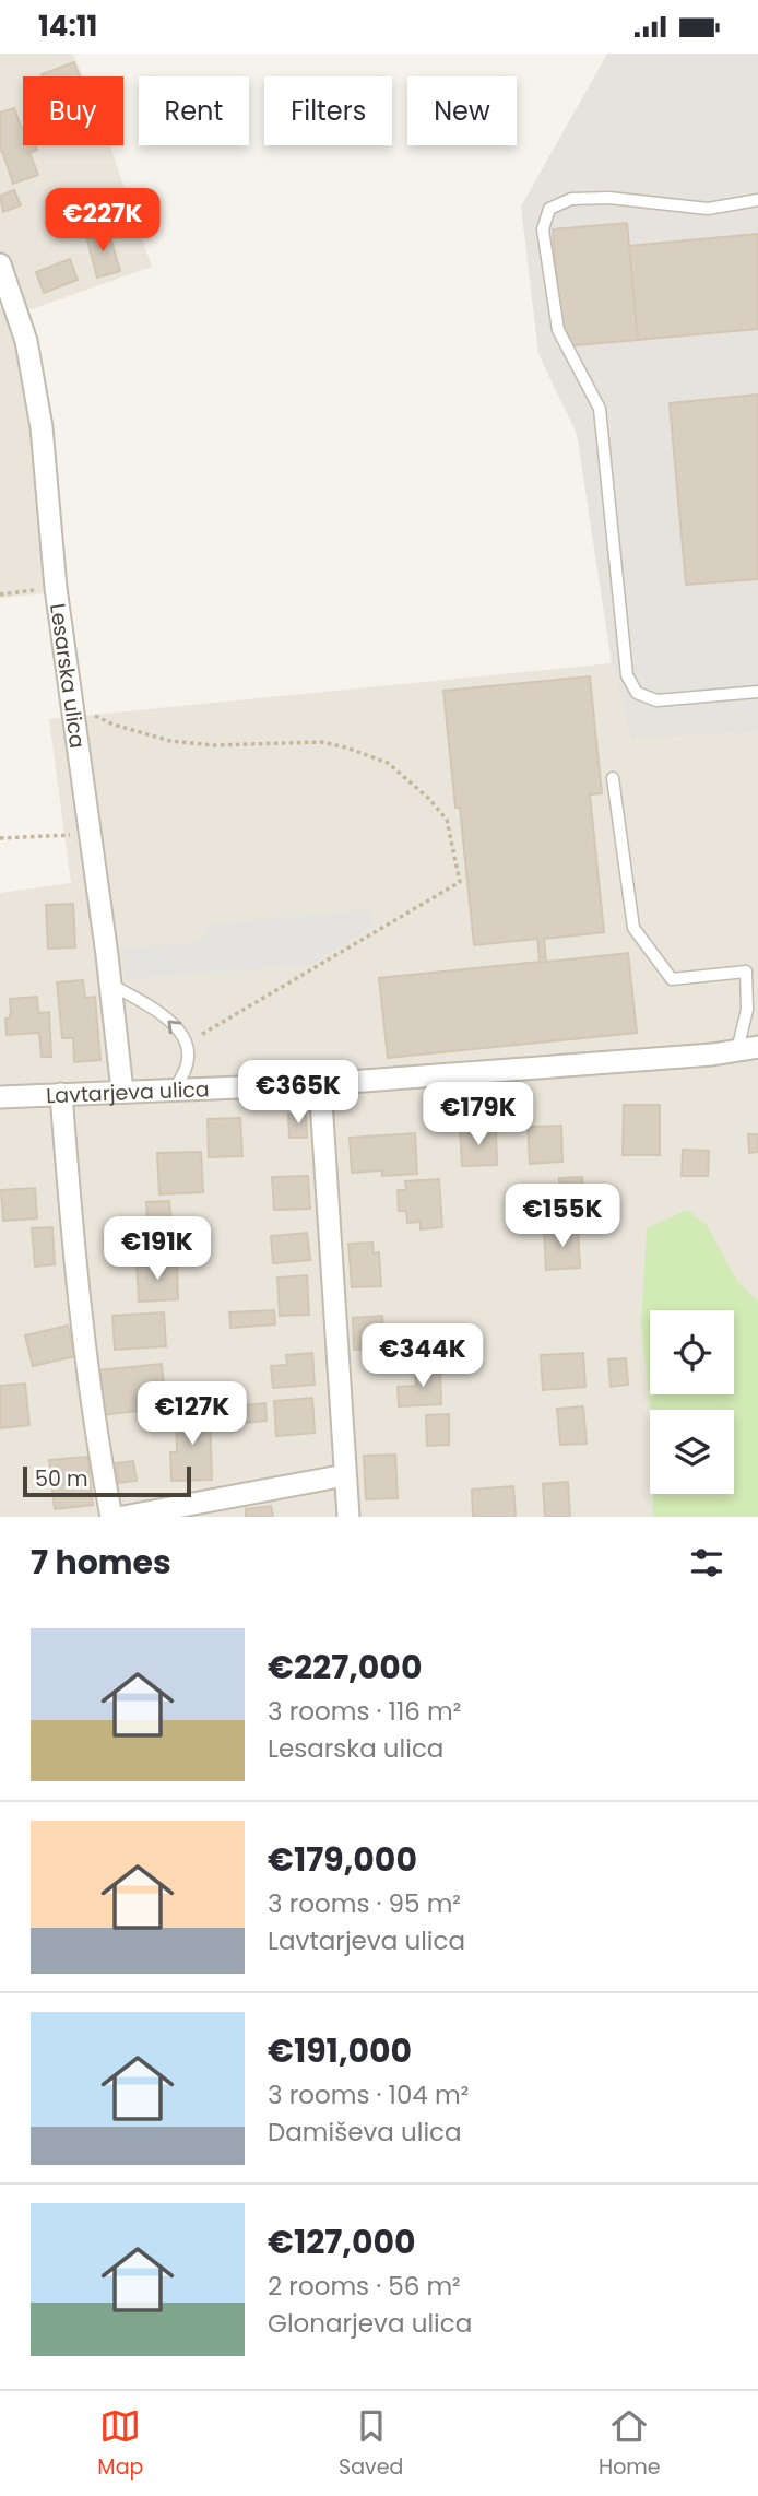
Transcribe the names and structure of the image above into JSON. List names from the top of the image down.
{
  "streets": {
    "street": ["Lesarska ulica", "Lavtarjeva ulica"]
  },
  "crossings": [
    ["Lesarska ulica", "Lavtarjeva ulica"]
  ],
  "scale_bar": "50 m",
  "page": {
    "status": "14:11",
    "chip": [
      "Buy",
      "Rent",
      "Filters",
      "New"
    ],
    "price": [
      "€227K",
      "€365K",
      "€179K",
      "€155K",
      "€191K",
      "€344K",
      "€127K"
    ],
    "scale": "50 m",
    "heading": "7 homes",
    "list": [
      {
        "name": "€227,000",
        "note": "3 rooms · 116 m² · Lesarska ulica"
      },
      {
        "name": "€179,000",
        "note": "3 rooms · 95 m² · Lavtarjeva ulica"
      },
      {
        "name": "€191,000",
        "note": "3 rooms · 104 m² · Damiševa ulica"
      },
      {
        "name": "€127,000",
        "note": "2 rooms · 56 m² · Glonarjeva ulica"
      }
    ],
    "tabs": ["Map", "Saved", "Home"]
  }
}
